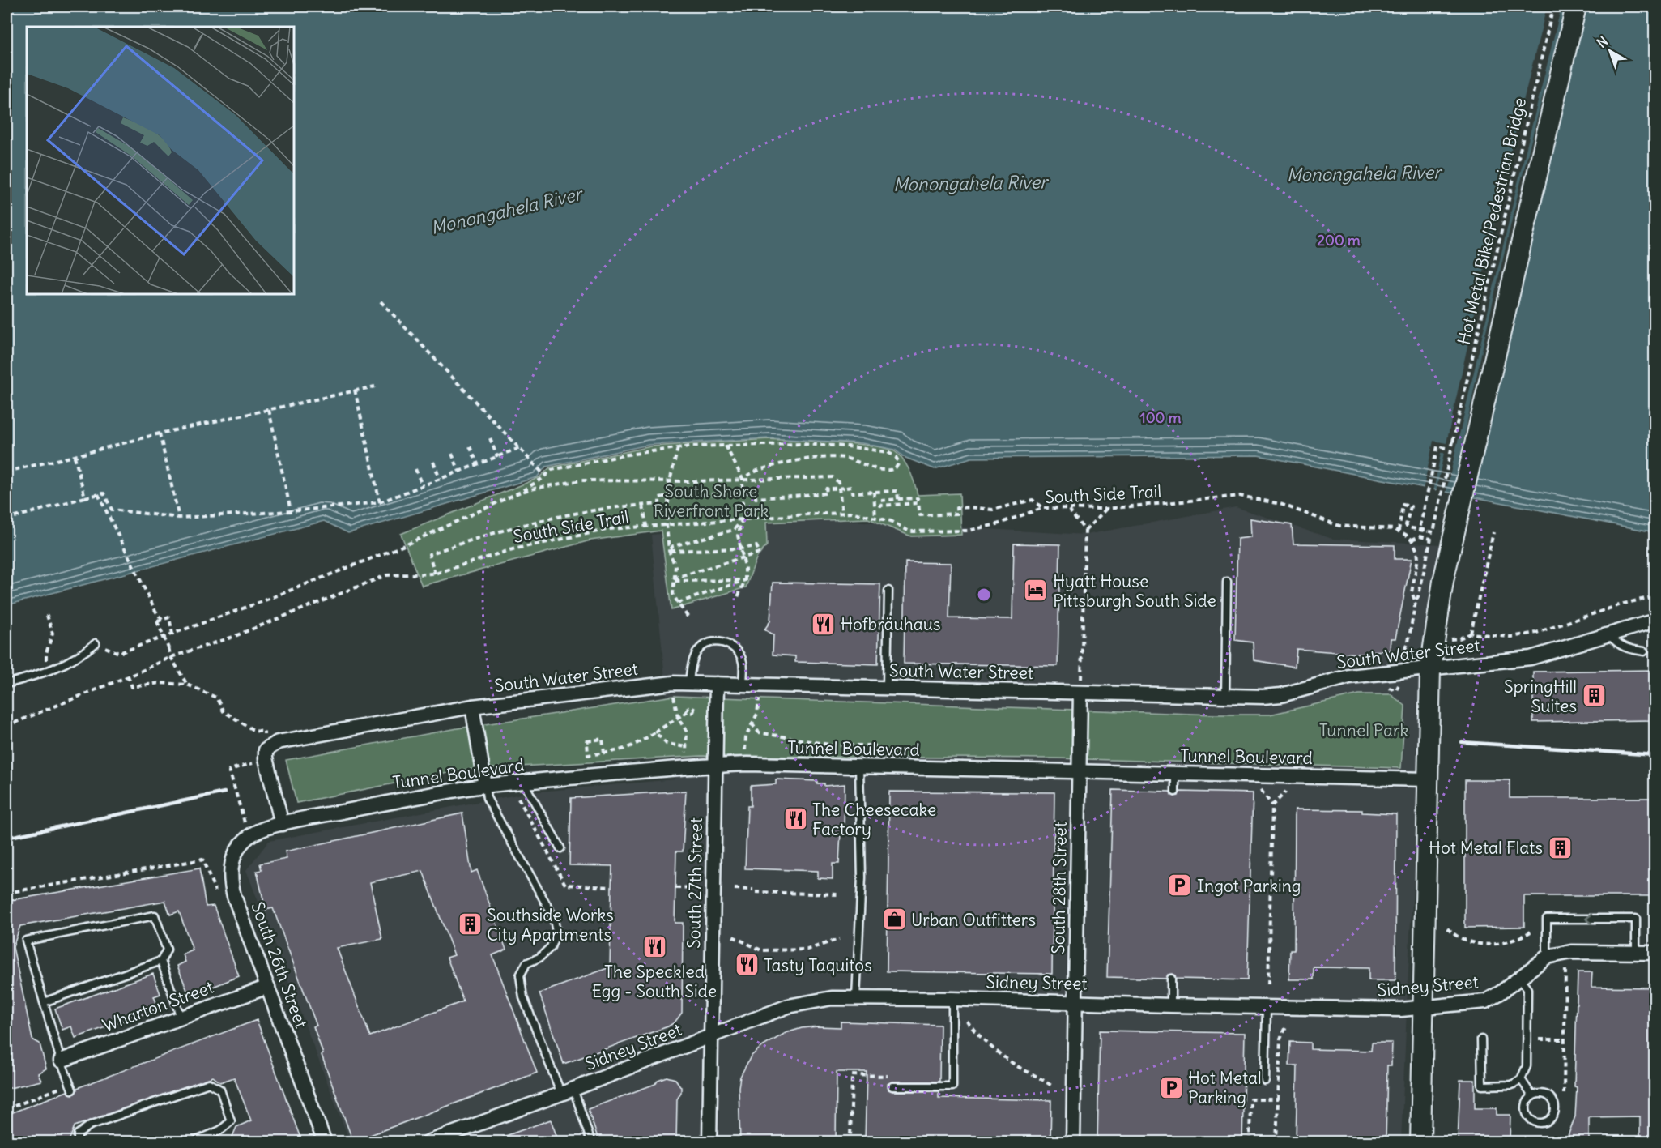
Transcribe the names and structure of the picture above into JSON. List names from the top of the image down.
{
  "streets": {
    "street": [
      "South Water Street",
      "Tunnel Boulevard",
      "South 27th Street",
      "South 28th Street",
      "South 26th Street",
      "Sidney Street",
      "Wharton Street"
    ],
    "path": ["Hot Metal Bike/Pedestrian Bridge", "South Side Trail"]
  },
  "crossings": [
    ["South Water Street", "South 27th Street"],
    ["South Water Street", "South 28th Street"],
    ["Tunnel Boulevard", "South 27th Street"],
    ["Tunnel Boulevard", "South 28th Street"],
    ["Tunnel Boulevard", "South 26th Street"],
    ["South 27th Street", "Sidney Street"],
    ["South 28th Street", "Sidney Street"],
    ["South 26th Street", "Wharton Street"]
  ],
  "water": ["Monongahela River"],
  "parks": ["South Shore Riverfront Park", "Tunnel Park"],
  "places": {
    "hotel": ["Hyatt House Pittsburgh South Side"],
    "restaurant": [
      "Hofbräuhaus",
      "The Cheesecake Factory",
      "The Speckled Egg - South Side",
      "Tasty Taquitos"
    ],
    "building": ["SpringHill Suites", "Hot Metal Flats", "Southside Works City Apartments"],
    "parking": ["Ingot Parking", "Hot Metal Parking"],
    "shop": ["Urban Outfitters"]
  },
  "north": "top left",
  "rings": ["200 m", "100 m"]
}
